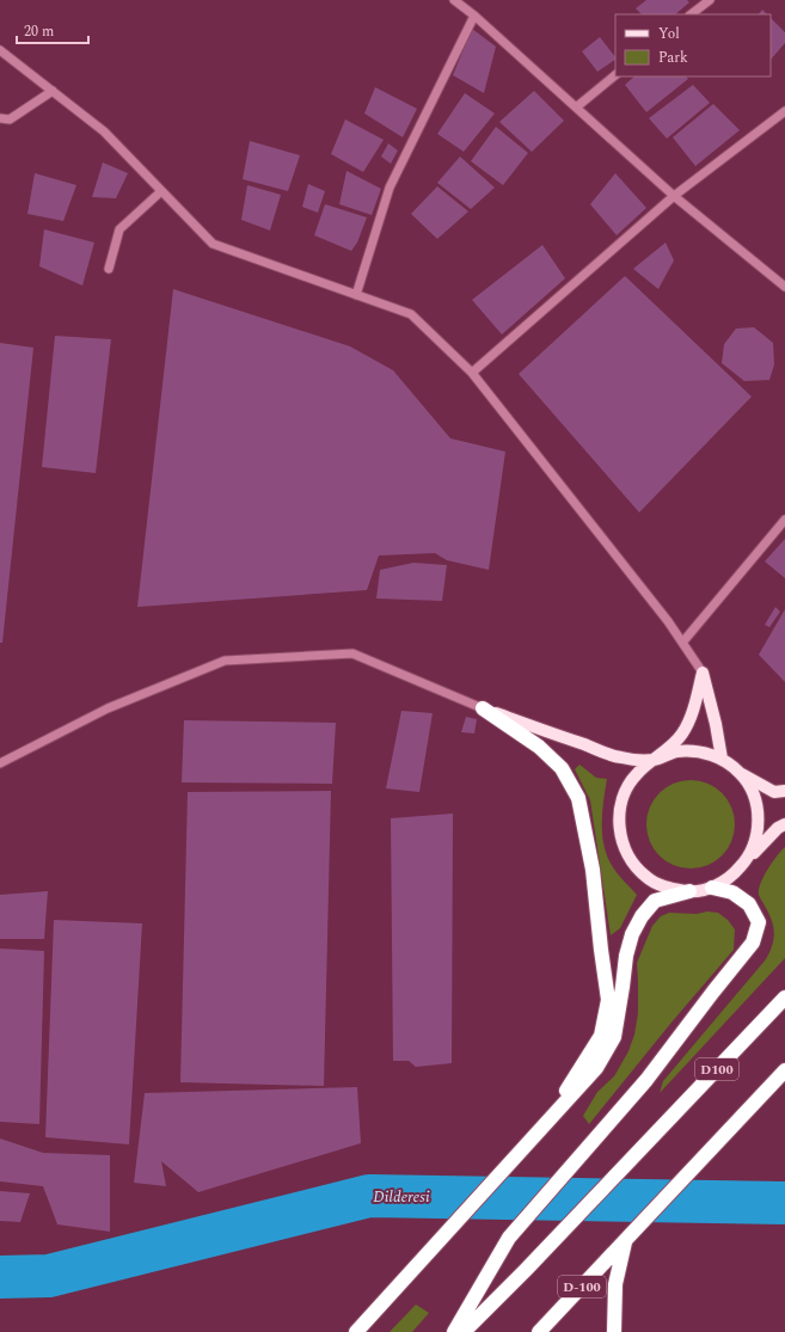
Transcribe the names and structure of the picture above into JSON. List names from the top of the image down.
{
  "streets": {
    "highway": ["D100", "D-100"]
  },
  "water": ["Dilderesi"],
  "legend": ["Yol", "Park"],
  "scale_bar": "20 m"
}
